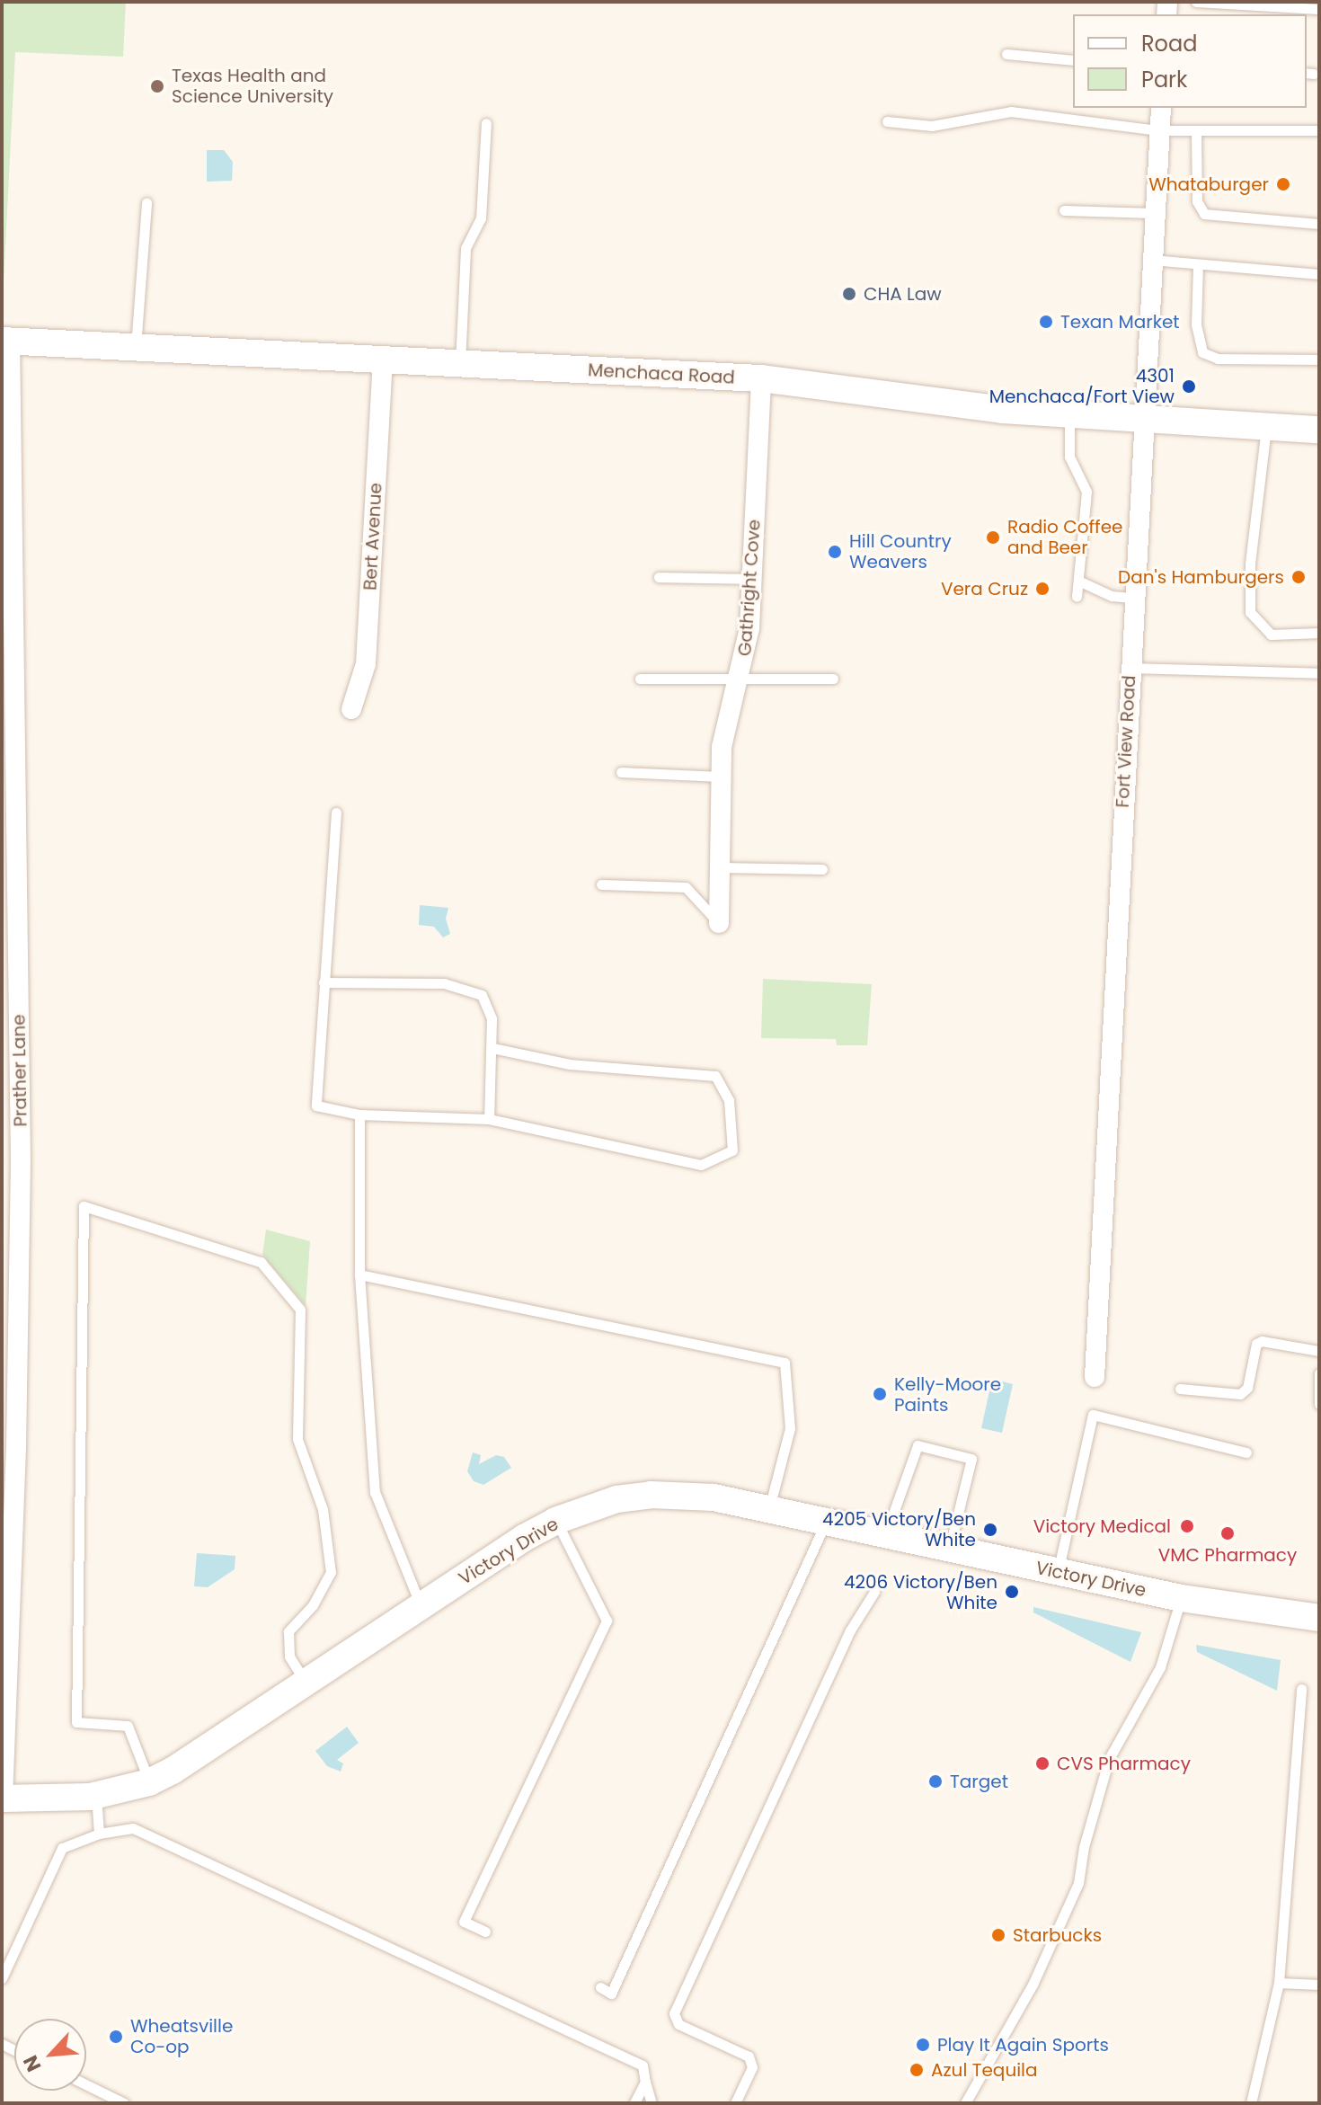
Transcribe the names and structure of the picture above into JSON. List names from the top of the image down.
{
  "streets": {
    "street": [
      "Menchaca Road",
      "Bert Avenue",
      "Gathright Cove",
      "Fort View Road",
      "Prather Lane",
      "Victory Drive"
    ]
  },
  "crossings": [
    ["Menchaca Road", "Bert Avenue"],
    ["Menchaca Road", "Gathright Cove"],
    ["Menchaca Road", "Fort View Road"],
    ["Menchaca Road", "Prather Lane"],
    ["Prather Lane", "Victory Drive"]
  ],
  "places": [
    "Texas Health and Science University",
    "Whataburger",
    "CHA Law",
    "Texan Market",
    "4301 Menchaca/Fort View",
    "Radio Coffee and Beer",
    "Hill Country Weavers",
    "Dan's Hamburgers",
    "Vera Cruz",
    "Kelly-Moore Paints",
    "Victory Medical",
    "4205 Victory/Ben White",
    "VMC Pharmacy",
    "4206 Victory/Ben White",
    "CVS Pharmacy",
    "Target",
    "Starbucks",
    "Wheatsville Co-op",
    "Play It Again Sports",
    "Azul Tequila"
  ],
  "legend": ["Road", "Park"],
  "north": "bottom left"
}
